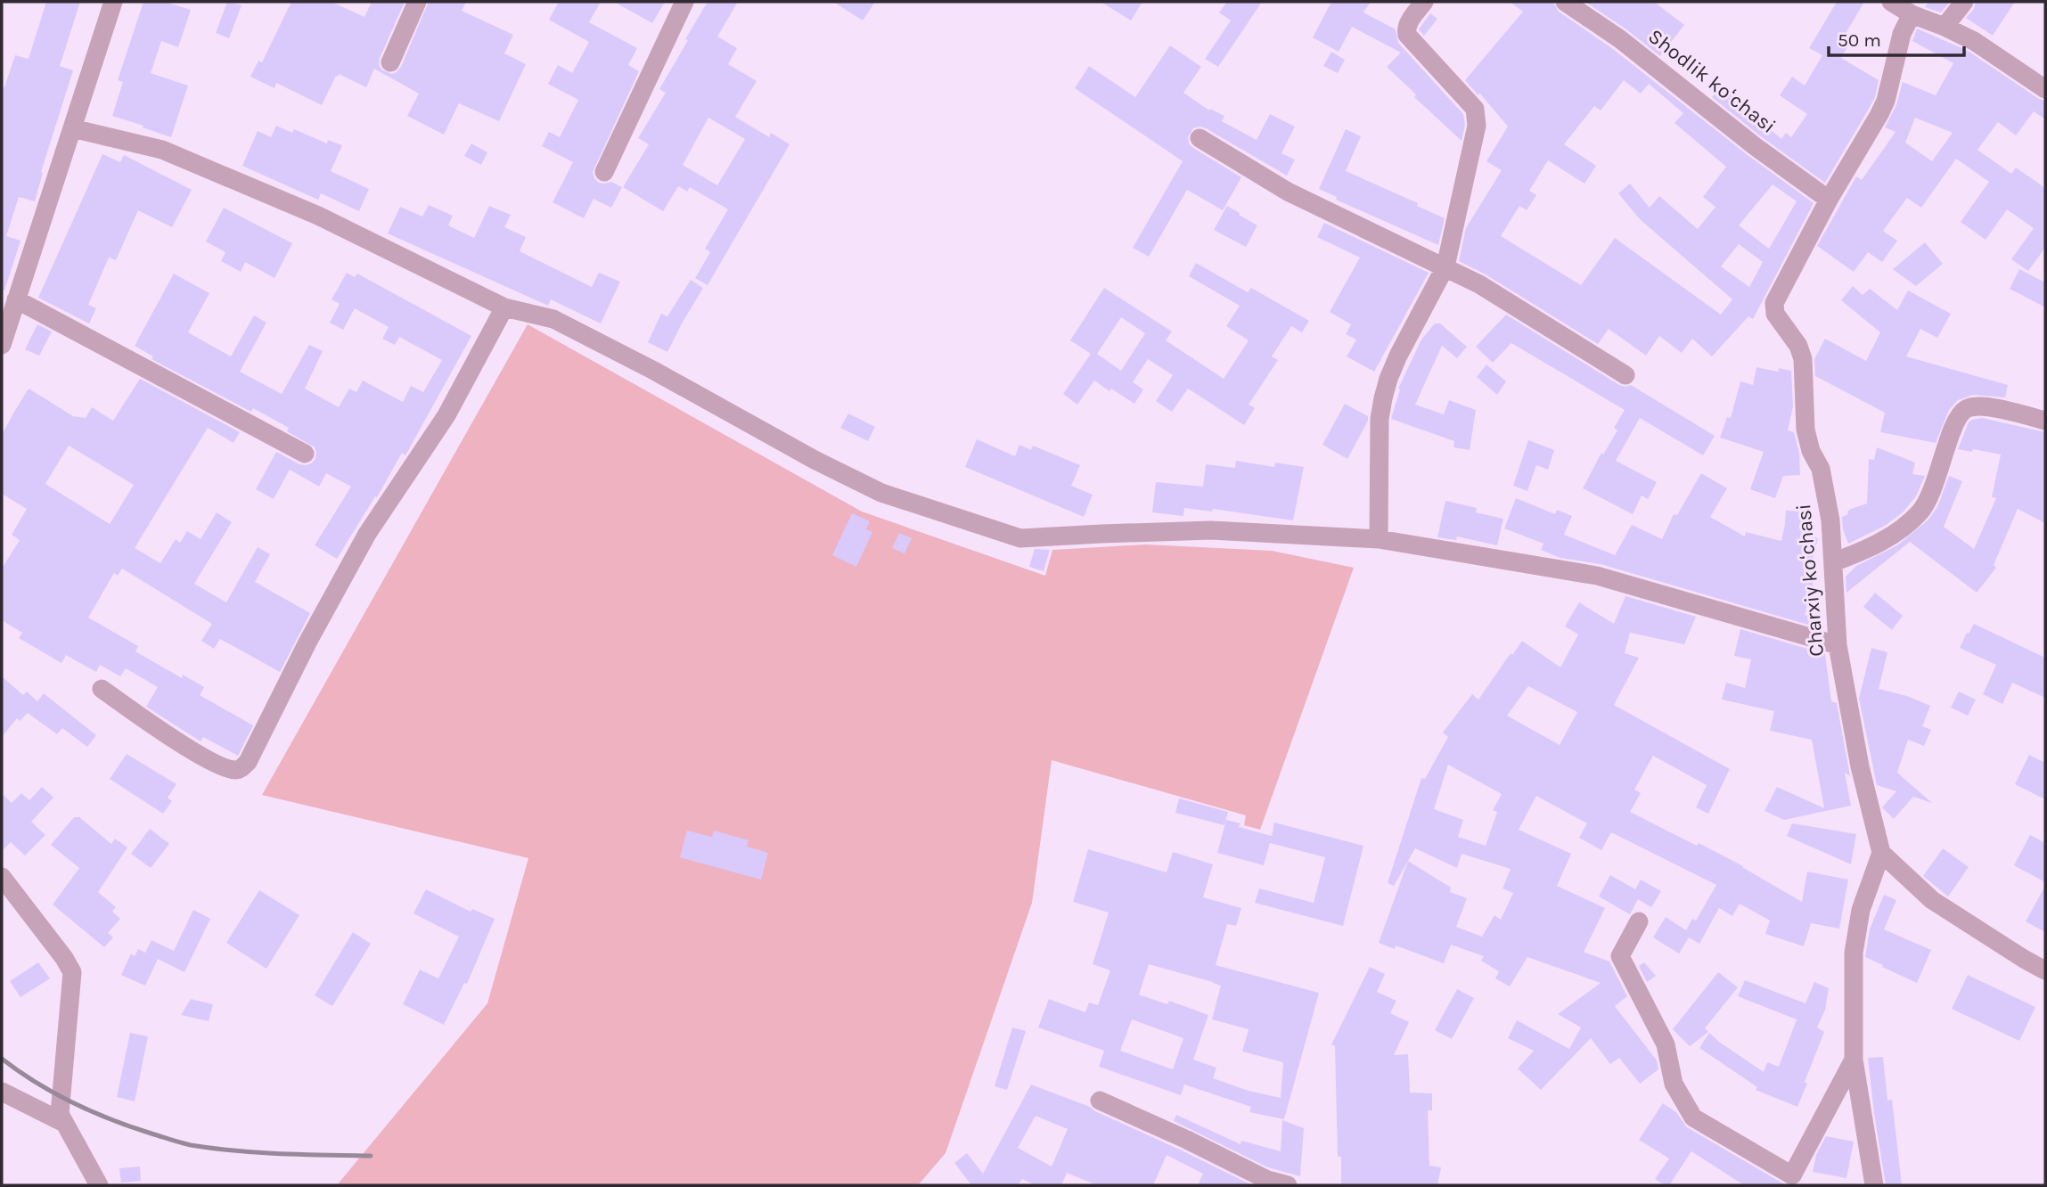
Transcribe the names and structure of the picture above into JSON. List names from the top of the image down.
{
  "streets": {
    "street": ["Shodlik koʻchasi", "Charxiy koʻchasi"]
  },
  "crossings": [
    ["Shodlik koʻchasi", "Charxiy koʻchasi"]
  ],
  "scale_bar": "50 m"
}
